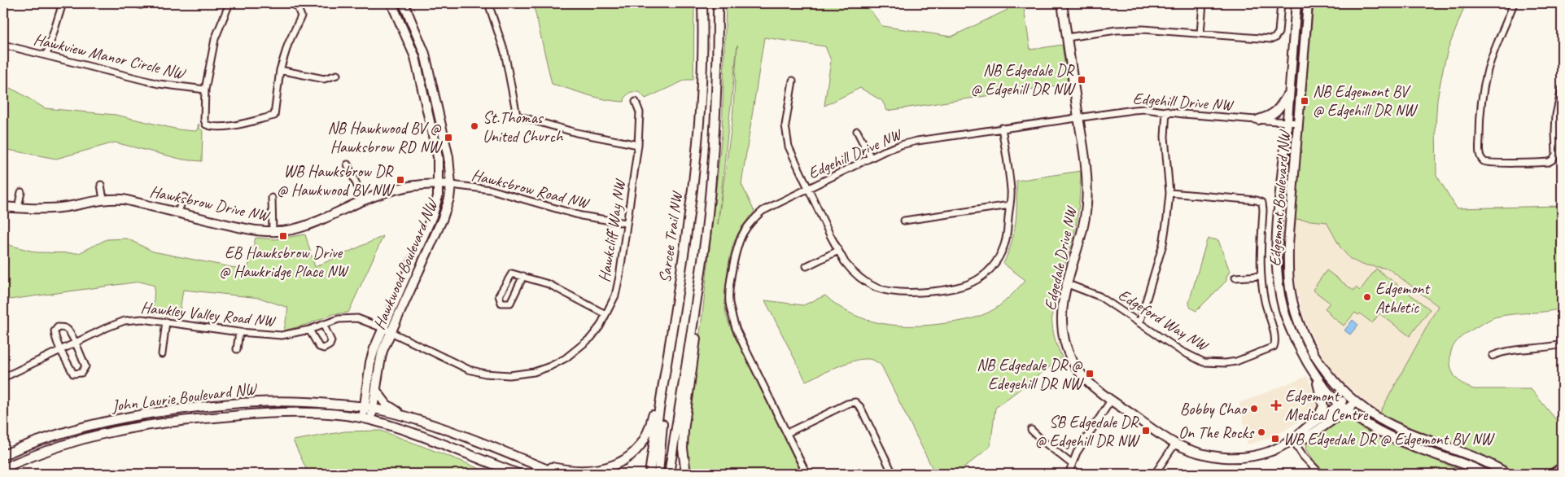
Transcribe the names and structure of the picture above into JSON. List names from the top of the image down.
{
  "streets": {
    "main road": [
      "Edgemont Boulevard NW",
      "Hawksbrow Drive NW",
      "Sarcee Trail NW",
      "Edgedale Drive NW",
      "Hawkwood Boulevard NW",
      "John Laurie Boulevard NW"
    ],
    "street": [
      "Hawkview Manor Circle NW",
      "Edgehill Drive NW",
      "Hawksbrow Road NW",
      "Hawkcliff Way NW",
      "Hawkley Valley Road NW",
      "Edgeford Way NW"
    ]
  },
  "crossings": [
    ["Edgehill Drive NW", "Edgemont Boulevard NW"],
    ["Edgehill Drive NW", "Edgedale Drive NW"],
    ["Hawksbrow Road NW", "Hawksbrow Drive NW"],
    ["Hawksbrow Road NW", "Hawkcliff Way NW"],
    ["Hawksbrow Road NW", "Hawkwood Boulevard NW"],
    ["Edgemont Boulevard NW", "Edgedale Drive NW"],
    ["Hawksbrow Drive NW", "Hawkwood Boulevard NW"],
    ["Hawkcliff Way NW", "Hawkwood Boulevard NW"],
    ["Hawkcliff Way NW", "Hawkley Valley Road NW"],
    ["Edgedale Drive NW", "Edgeford Way NW"],
    ["Hawkwood Boulevard NW", "Hawkley Valley Road NW"],
    ["Hawkwood Boulevard NW", "John Laurie Boulevard NW"]
  ],
  "places": {
    "transit": [
      "NB Edgedale DR @ Edgehill DR NW",
      "NB Edgemont BV @ Edgehill DR NW",
      "NB Hawkwood BV @ Hawksbrow RD NW",
      "WB Hawksbrow DR @ Hawkwood BV NW",
      "EB Hawksbrow Drive @ Hawkridge Place NW",
      "NB Edgedale DR @ Edegehill DR NW",
      "SB Edgedale DR @ Edgehill DR NW",
      "WB Edgedale DR @ Edgemont BV NW"
    ],
    "other": [
      "St.Thomas United Church",
      "Edgemont Athletic",
      "Bobby Chao",
      "On The Rocks"
    ],
    "health": ["Edgemont Medical Centre"]
  }
}
